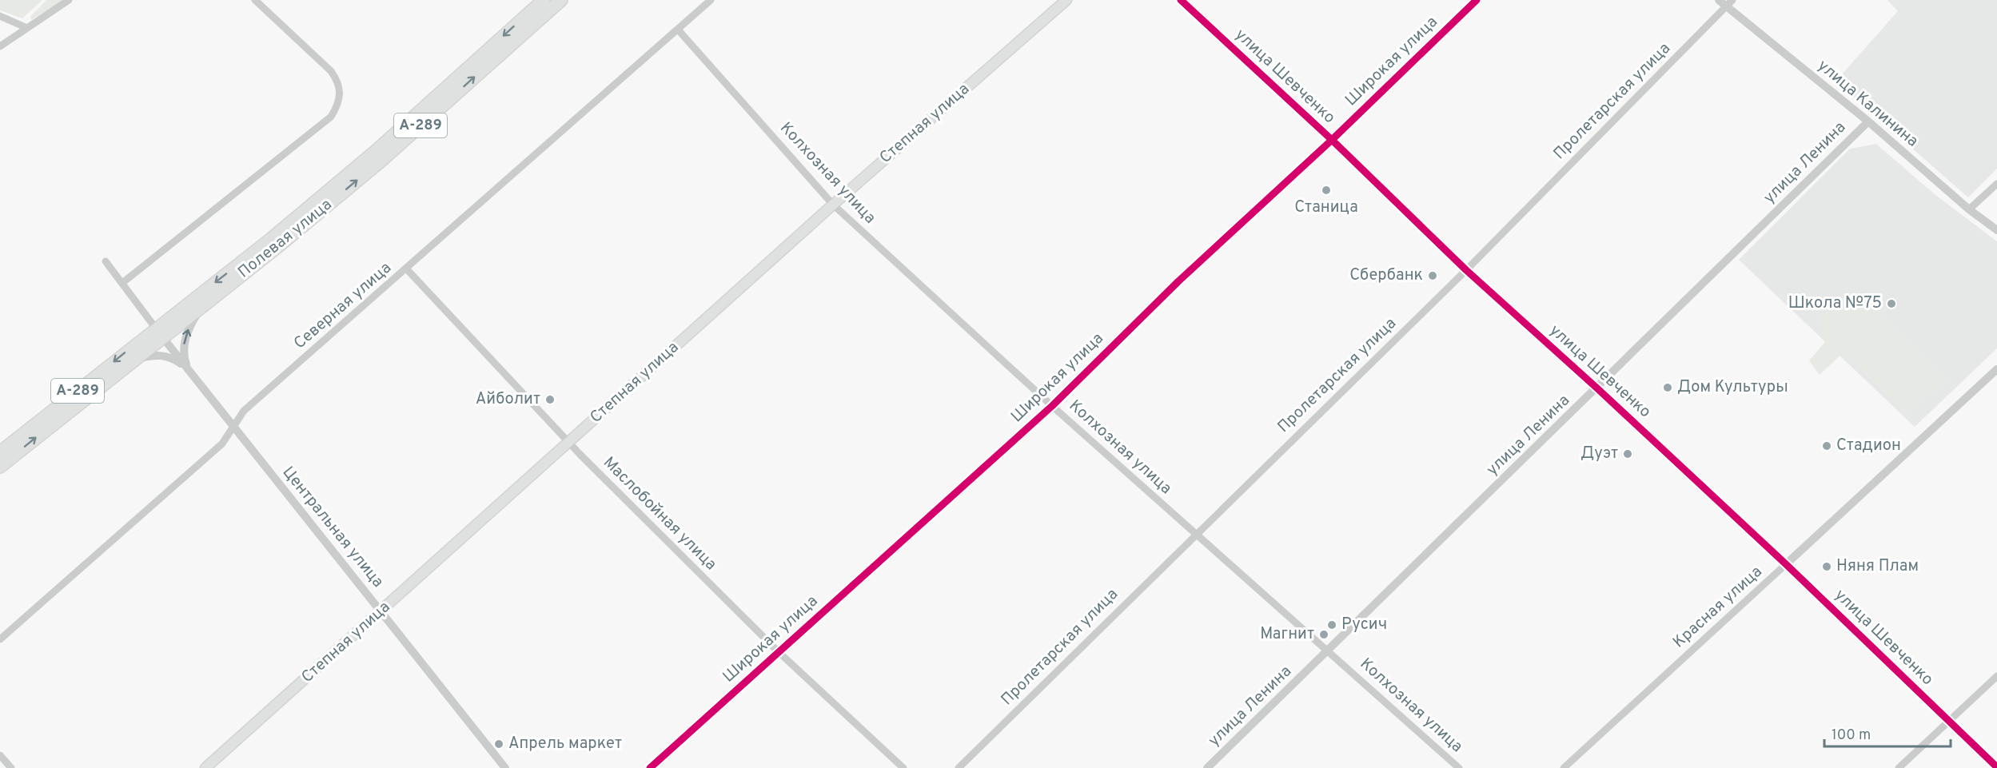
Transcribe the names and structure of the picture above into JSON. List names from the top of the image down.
{
  "streets": {
    "highway": ["А-289", "Полевая улица"],
    "main road": ["Степная улица"],
    "street": [
      "Широкая улица",
      "улица Шевченко",
      "Пролетарская улица",
      "улица Калинина",
      "улица Ленина",
      "Колхозная улица",
      "Северная улица",
      "Маслобойная улица",
      "Центральная улица",
      "Красная улица"
    ]
  },
  "crossings": [
    ["Широкая улица", "улица Шевченко"],
    ["Широкая улица", "Колхозная улица"],
    ["Широкая улица", "Маслобойная улица"],
    ["улица Шевченко", "Пролетарская улица"],
    ["улица Шевченко", "улица Ленина"],
    ["улица Шевченко", "Красная улица"],
    ["Пролетарская улица", "улица Калинина"],
    ["Пролетарская улица", "Колхозная улица"],
    ["улица Калинина", "улица Ленина"],
    ["Степная улица", "Колхозная улица"],
    ["Степная улица", "Маслобойная улица"],
    ["Степная улица", "Центральная улица"],
    ["А-289", "Полевая улица"],
    ["А-289", "Центральная улица"],
    ["улица Ленина", "Колхозная улица"],
    ["Колхозная улица", "Северная улица"],
    ["Полевая улица", "Центральная улица"],
    ["Северная улица", "Маслобойная улица"],
    ["Северная улица", "Центральная улица"]
  ],
  "places": [
    "Станица",
    "Сбербанк",
    "Школа №75",
    "Дом Культуры",
    "Айболит",
    "Стадион",
    "Дуэт",
    "Няня Плам",
    "Русич",
    "Магнит",
    "Апрель маркет"
  ],
  "scale_bar": "100 m"
}
